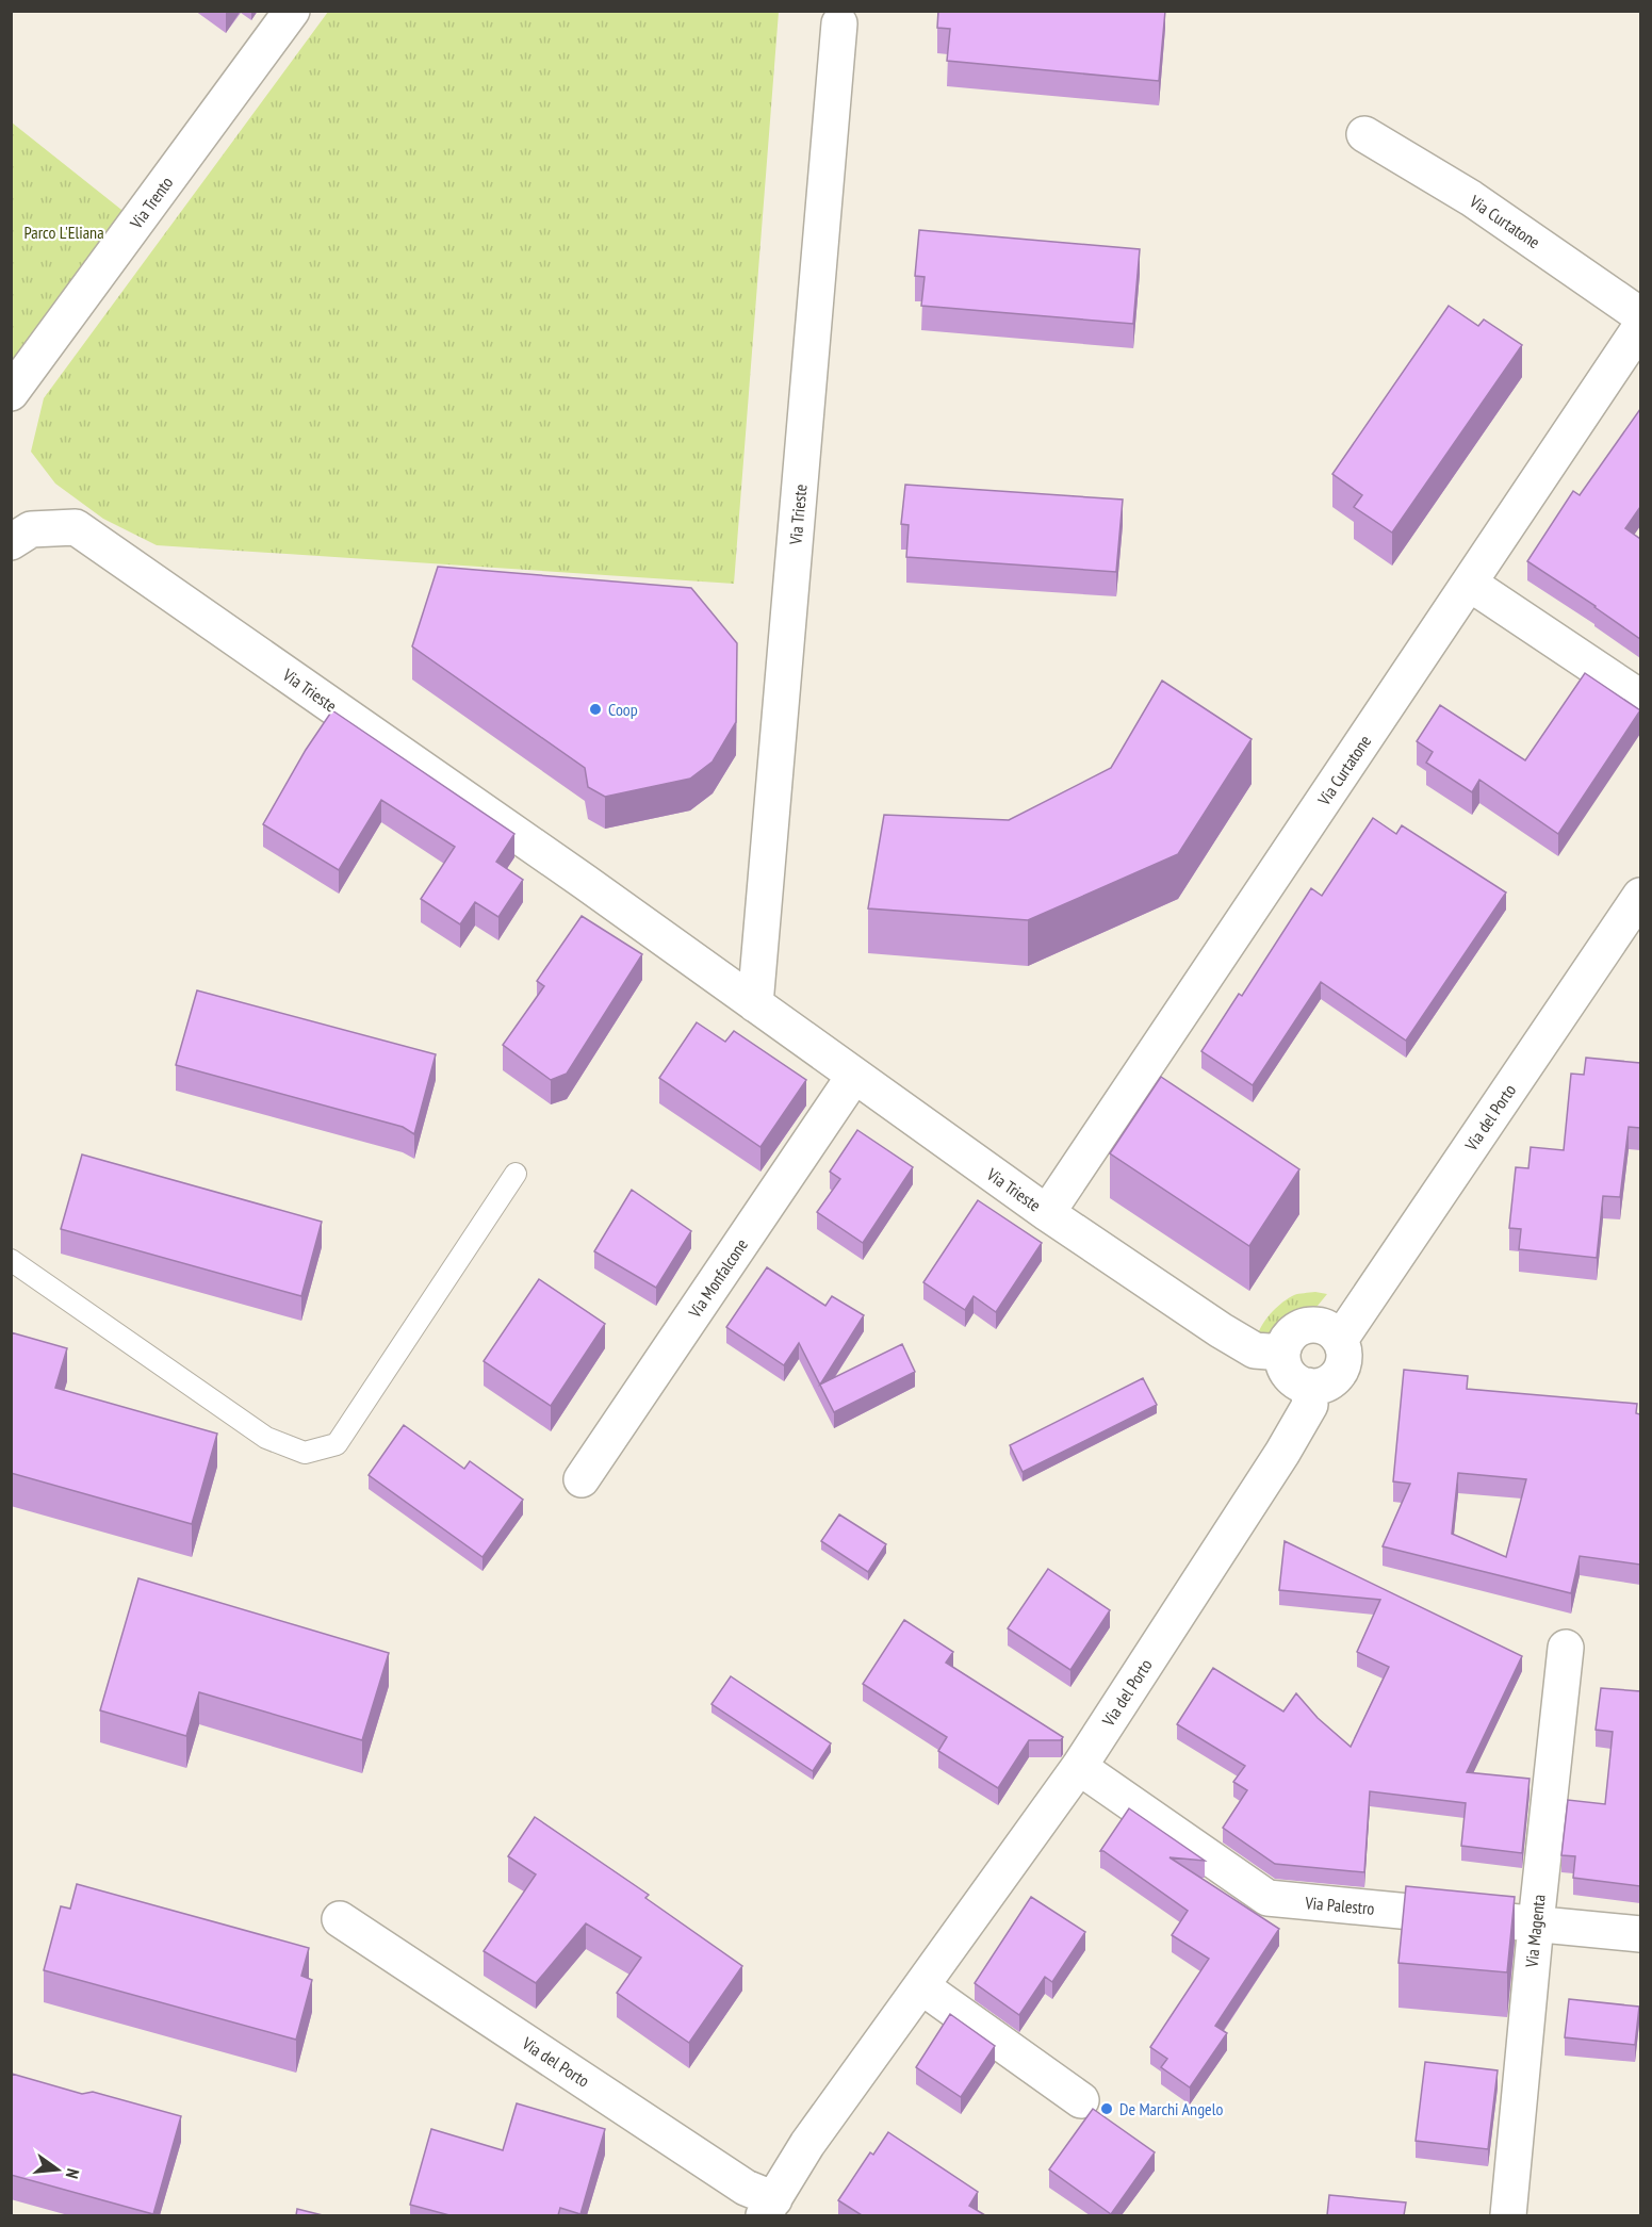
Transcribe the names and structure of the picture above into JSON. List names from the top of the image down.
{
  "streets": {
    "street": [
      "Via Trento",
      "Via Curtatone",
      "Via Trieste",
      "Via del Porto",
      "Via Monfalcone",
      "Via Palestro",
      "Via Magenta"
    ]
  },
  "crossings": [
    ["Via Curtatone", "Via Trieste"],
    ["Via Trieste", "Via del Porto"],
    ["Via Trieste", "Via Monfalcone"],
    ["Via del Porto", "Via Palestro"],
    ["Via Palestro", "Via Magenta"]
  ],
  "parks": ["Parco L'Eliana"],
  "places": ["Coop", "De Marchi Angelo"],
  "north": "right"
}
